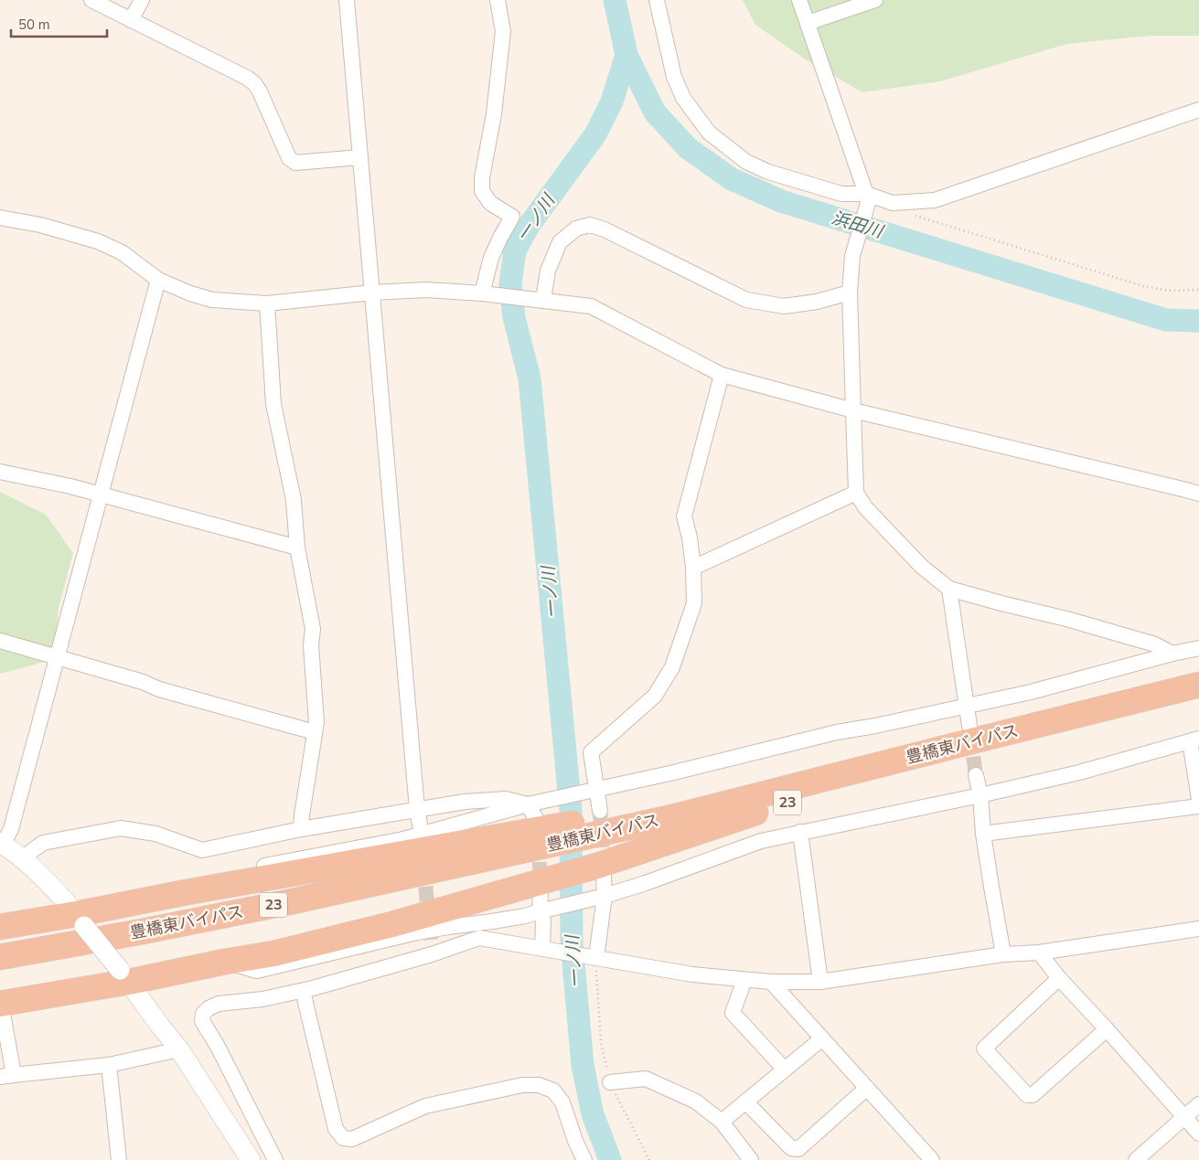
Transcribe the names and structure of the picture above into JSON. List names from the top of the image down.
{
  "streets": {
    "highway": ["豊橋東バイパス", "23"]
  },
  "crossings": [
    ["豊橋東バイパス", "23"]
  ],
  "water": ["一ノ川", "浜田川"],
  "scale_bar": "50 m"
}
